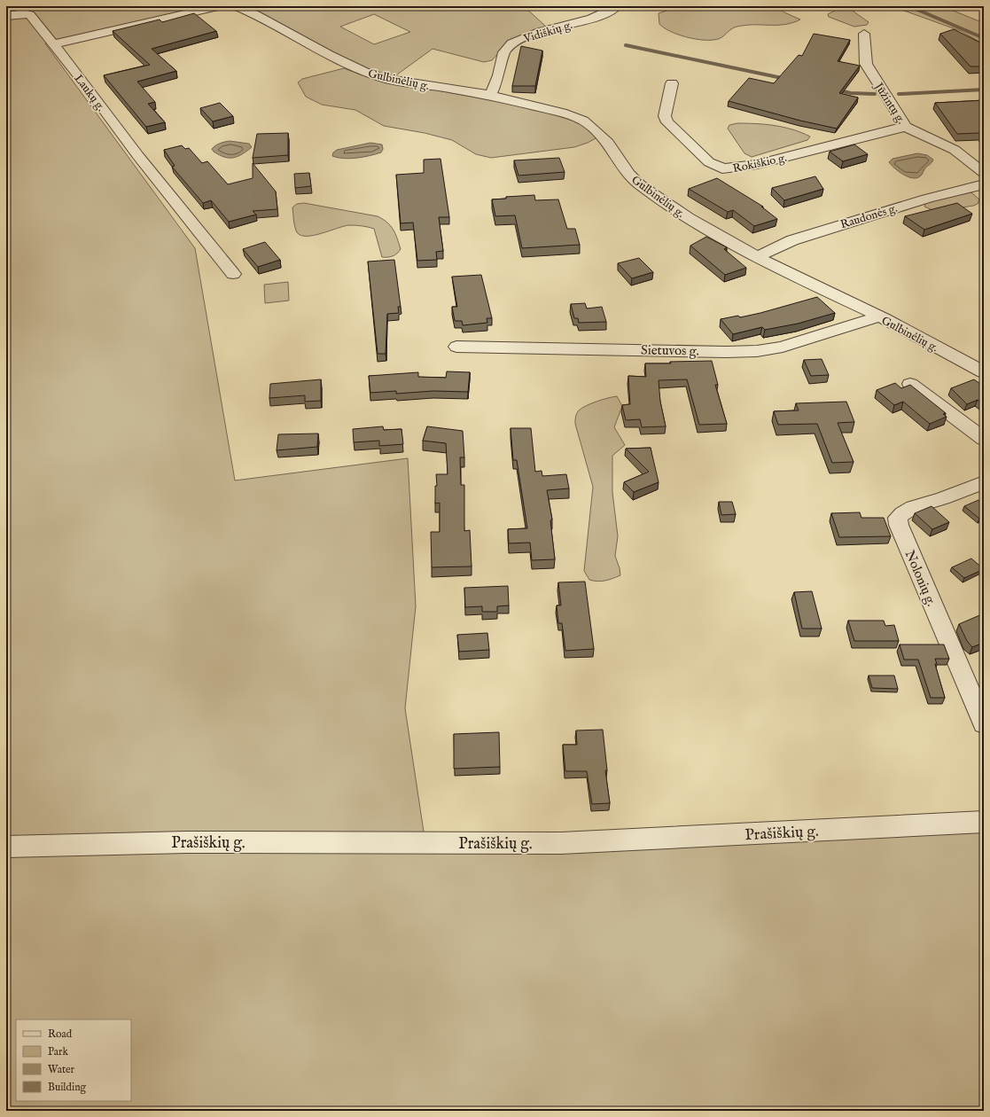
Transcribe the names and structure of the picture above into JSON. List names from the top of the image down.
{
  "streets": {
    "street": [
      "Vidiškių g.",
      "Gulbinėlių g.",
      "Laukų g.",
      "Jūžintų g.",
      "Rokiškio g.",
      "Raudonės g.",
      "Sietuvos g.",
      "Nolonių g.",
      "Prašiškių g."
    ]
  },
  "crossings": [
    ["Vidiškių g.", "Gulbinėlių g."],
    ["Gulbinėlių g.", "Raudonės g."],
    ["Gulbinėlių g.", "Sietuvos g."],
    ["Jūžintų g.", "Rokiškio g."]
  ],
  "legend": [
    "Road",
    "Park",
    "Water",
    "Building"
  ]
}
